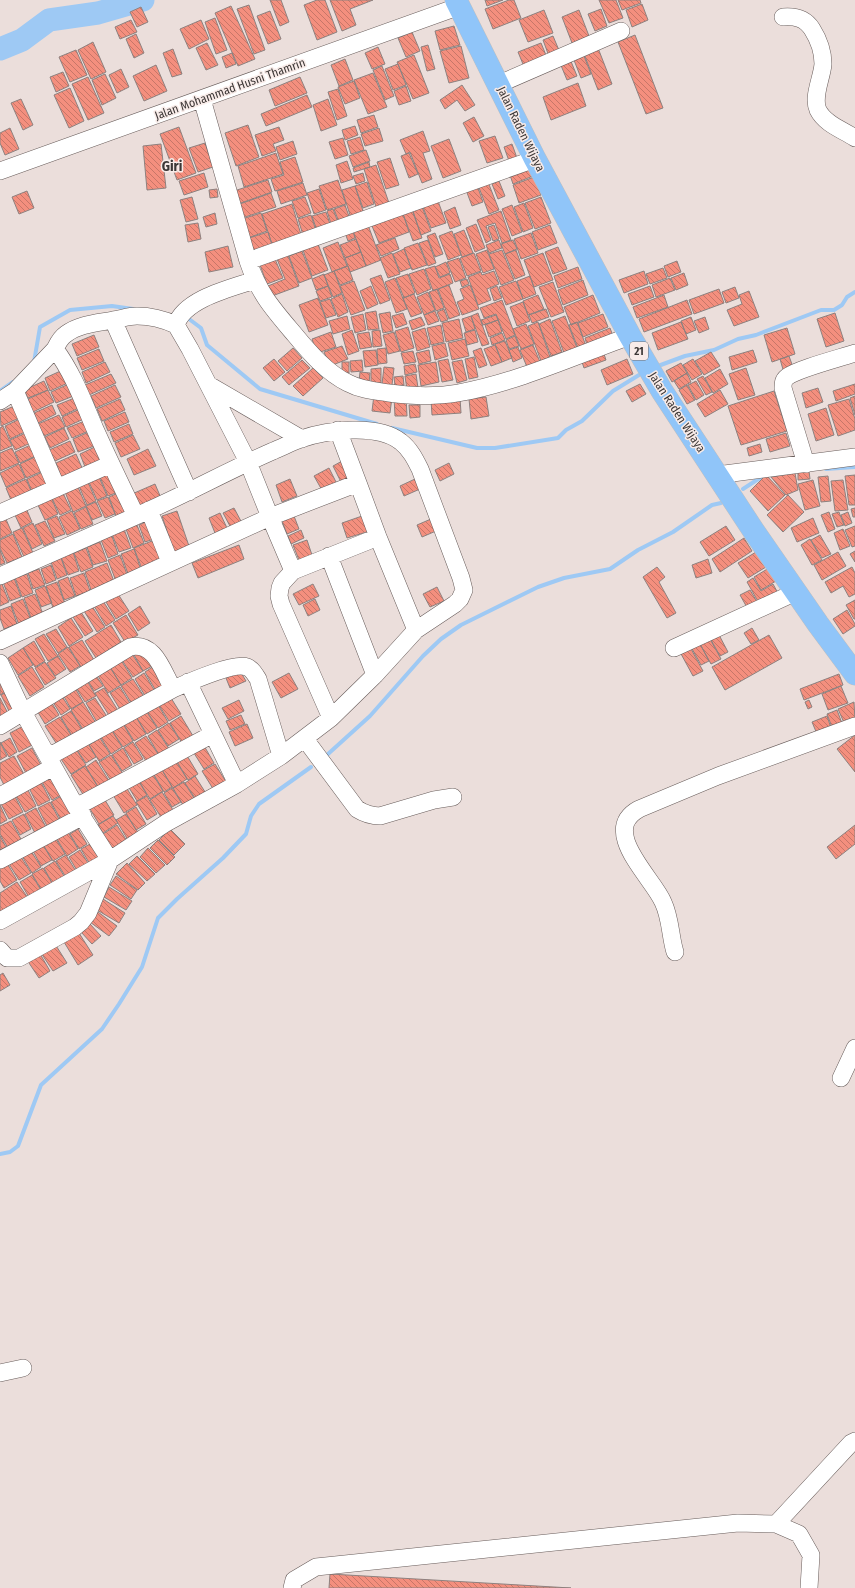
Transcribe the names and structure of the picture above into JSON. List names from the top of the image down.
{
  "streets": {
    "highway": ["Jalan Raden Wijaya", "21"],
    "street": ["Jalan Mohammad Husni Thamrin"]
  },
  "crossings": [
    ["Jalan Mohammad Husni Thamrin", "Jalan Raden Wijaya"]
  ],
  "districts": ["Giri"]
}
